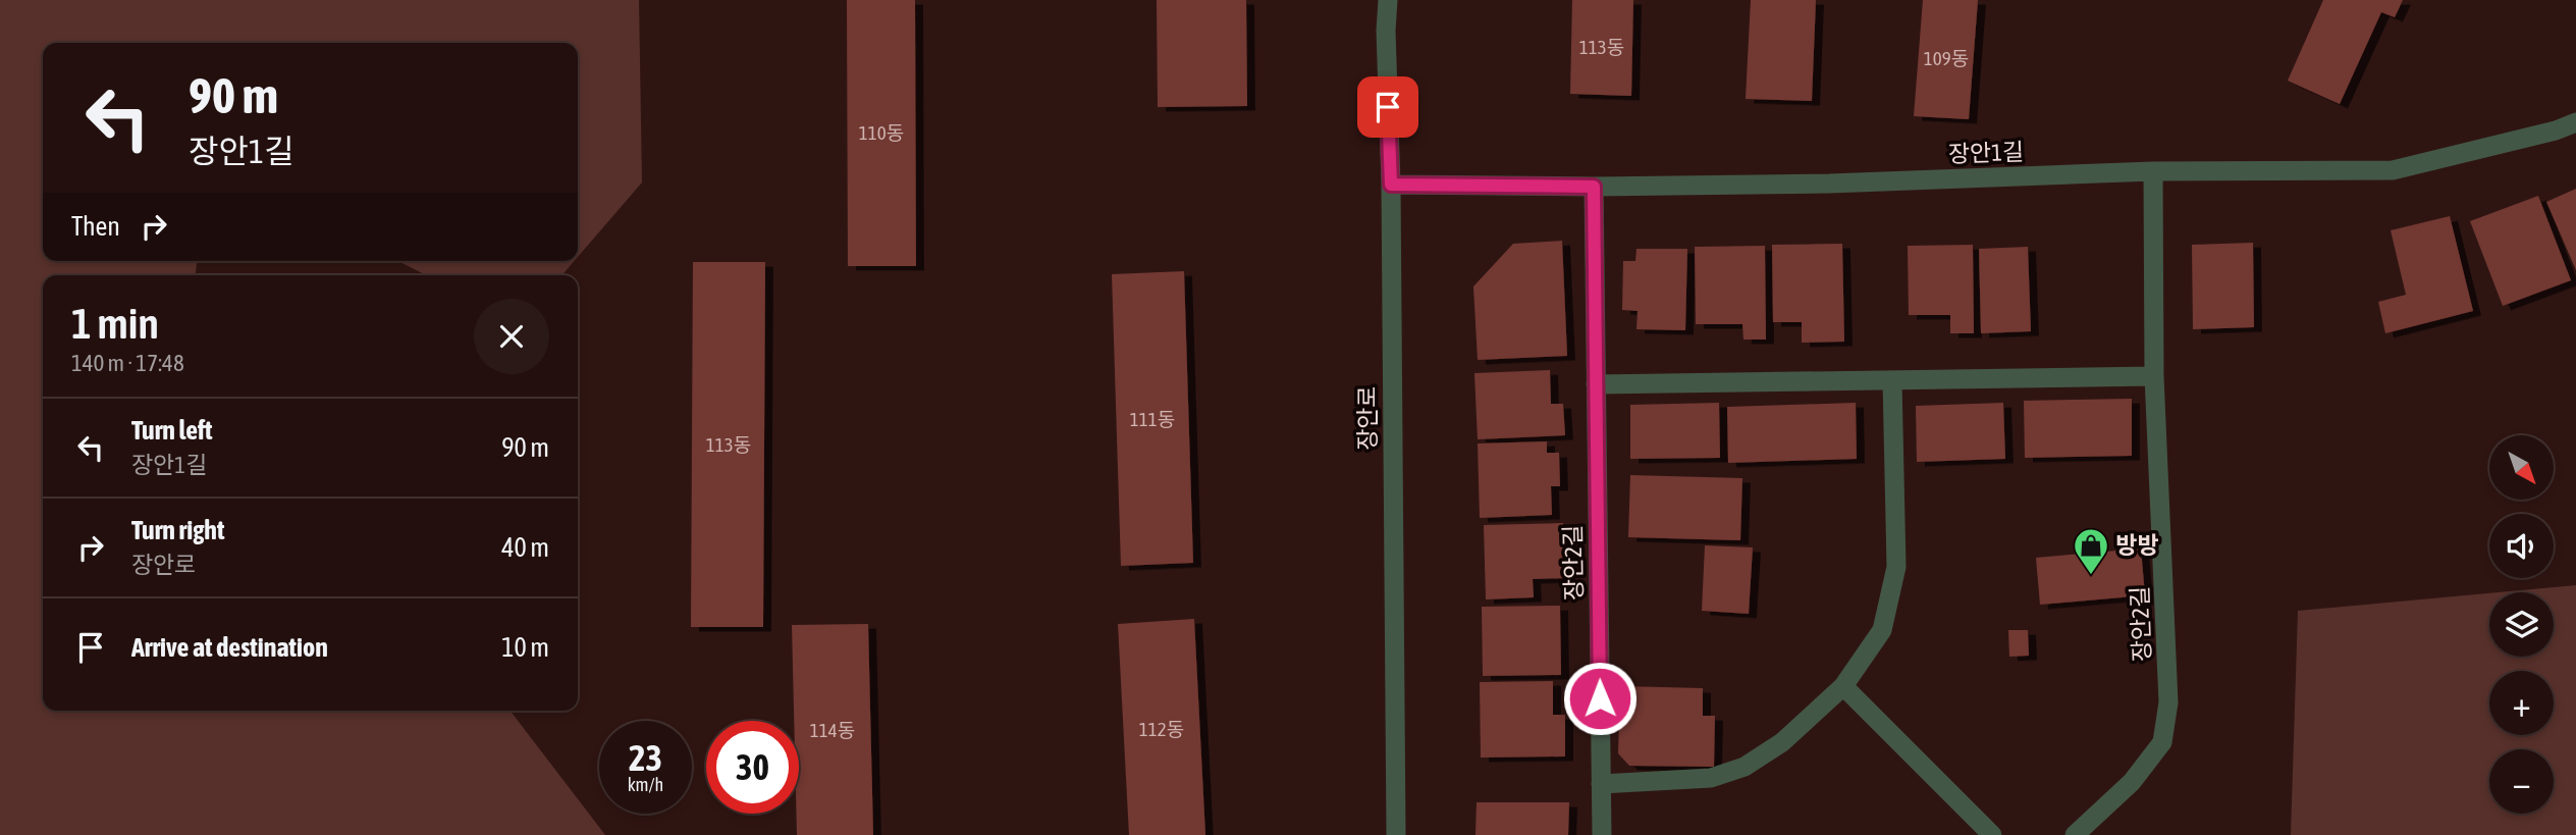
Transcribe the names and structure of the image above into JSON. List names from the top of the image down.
{
  "streets": {
    "street": ["장안1길", "장안로", "장안2길"]
  },
  "crossings": [
    ["장안1길", "장안로"],
    ["장안1길", "장안2길"]
  ],
  "places": {
    "shop": ["방방"]
  },
  "house_numbers": [
    "113동",
    "109동",
    "110동",
    "111동",
    "113동",
    "112동",
    "114동"
  ],
  "north": "bottom right",
  "page": {
    "turn": ["90 m", "장안1길"],
    "then": "Then",
    "heading": ["1 min", "140 m · 17:48"],
    "list": [
      {
        "name": "Turn left",
        "note": "장안1길",
        "value": "90 m"
      },
      {
        "name": "Turn right",
        "note": "장안로",
        "value": "40 m"
      },
      {
        "name": "Arrive at destination",
        "value": "10 m"
      }
    ],
    "map_buttons": ["+", "−"],
    "speed": "23 km/h",
    "limit": "30"
  }
}
